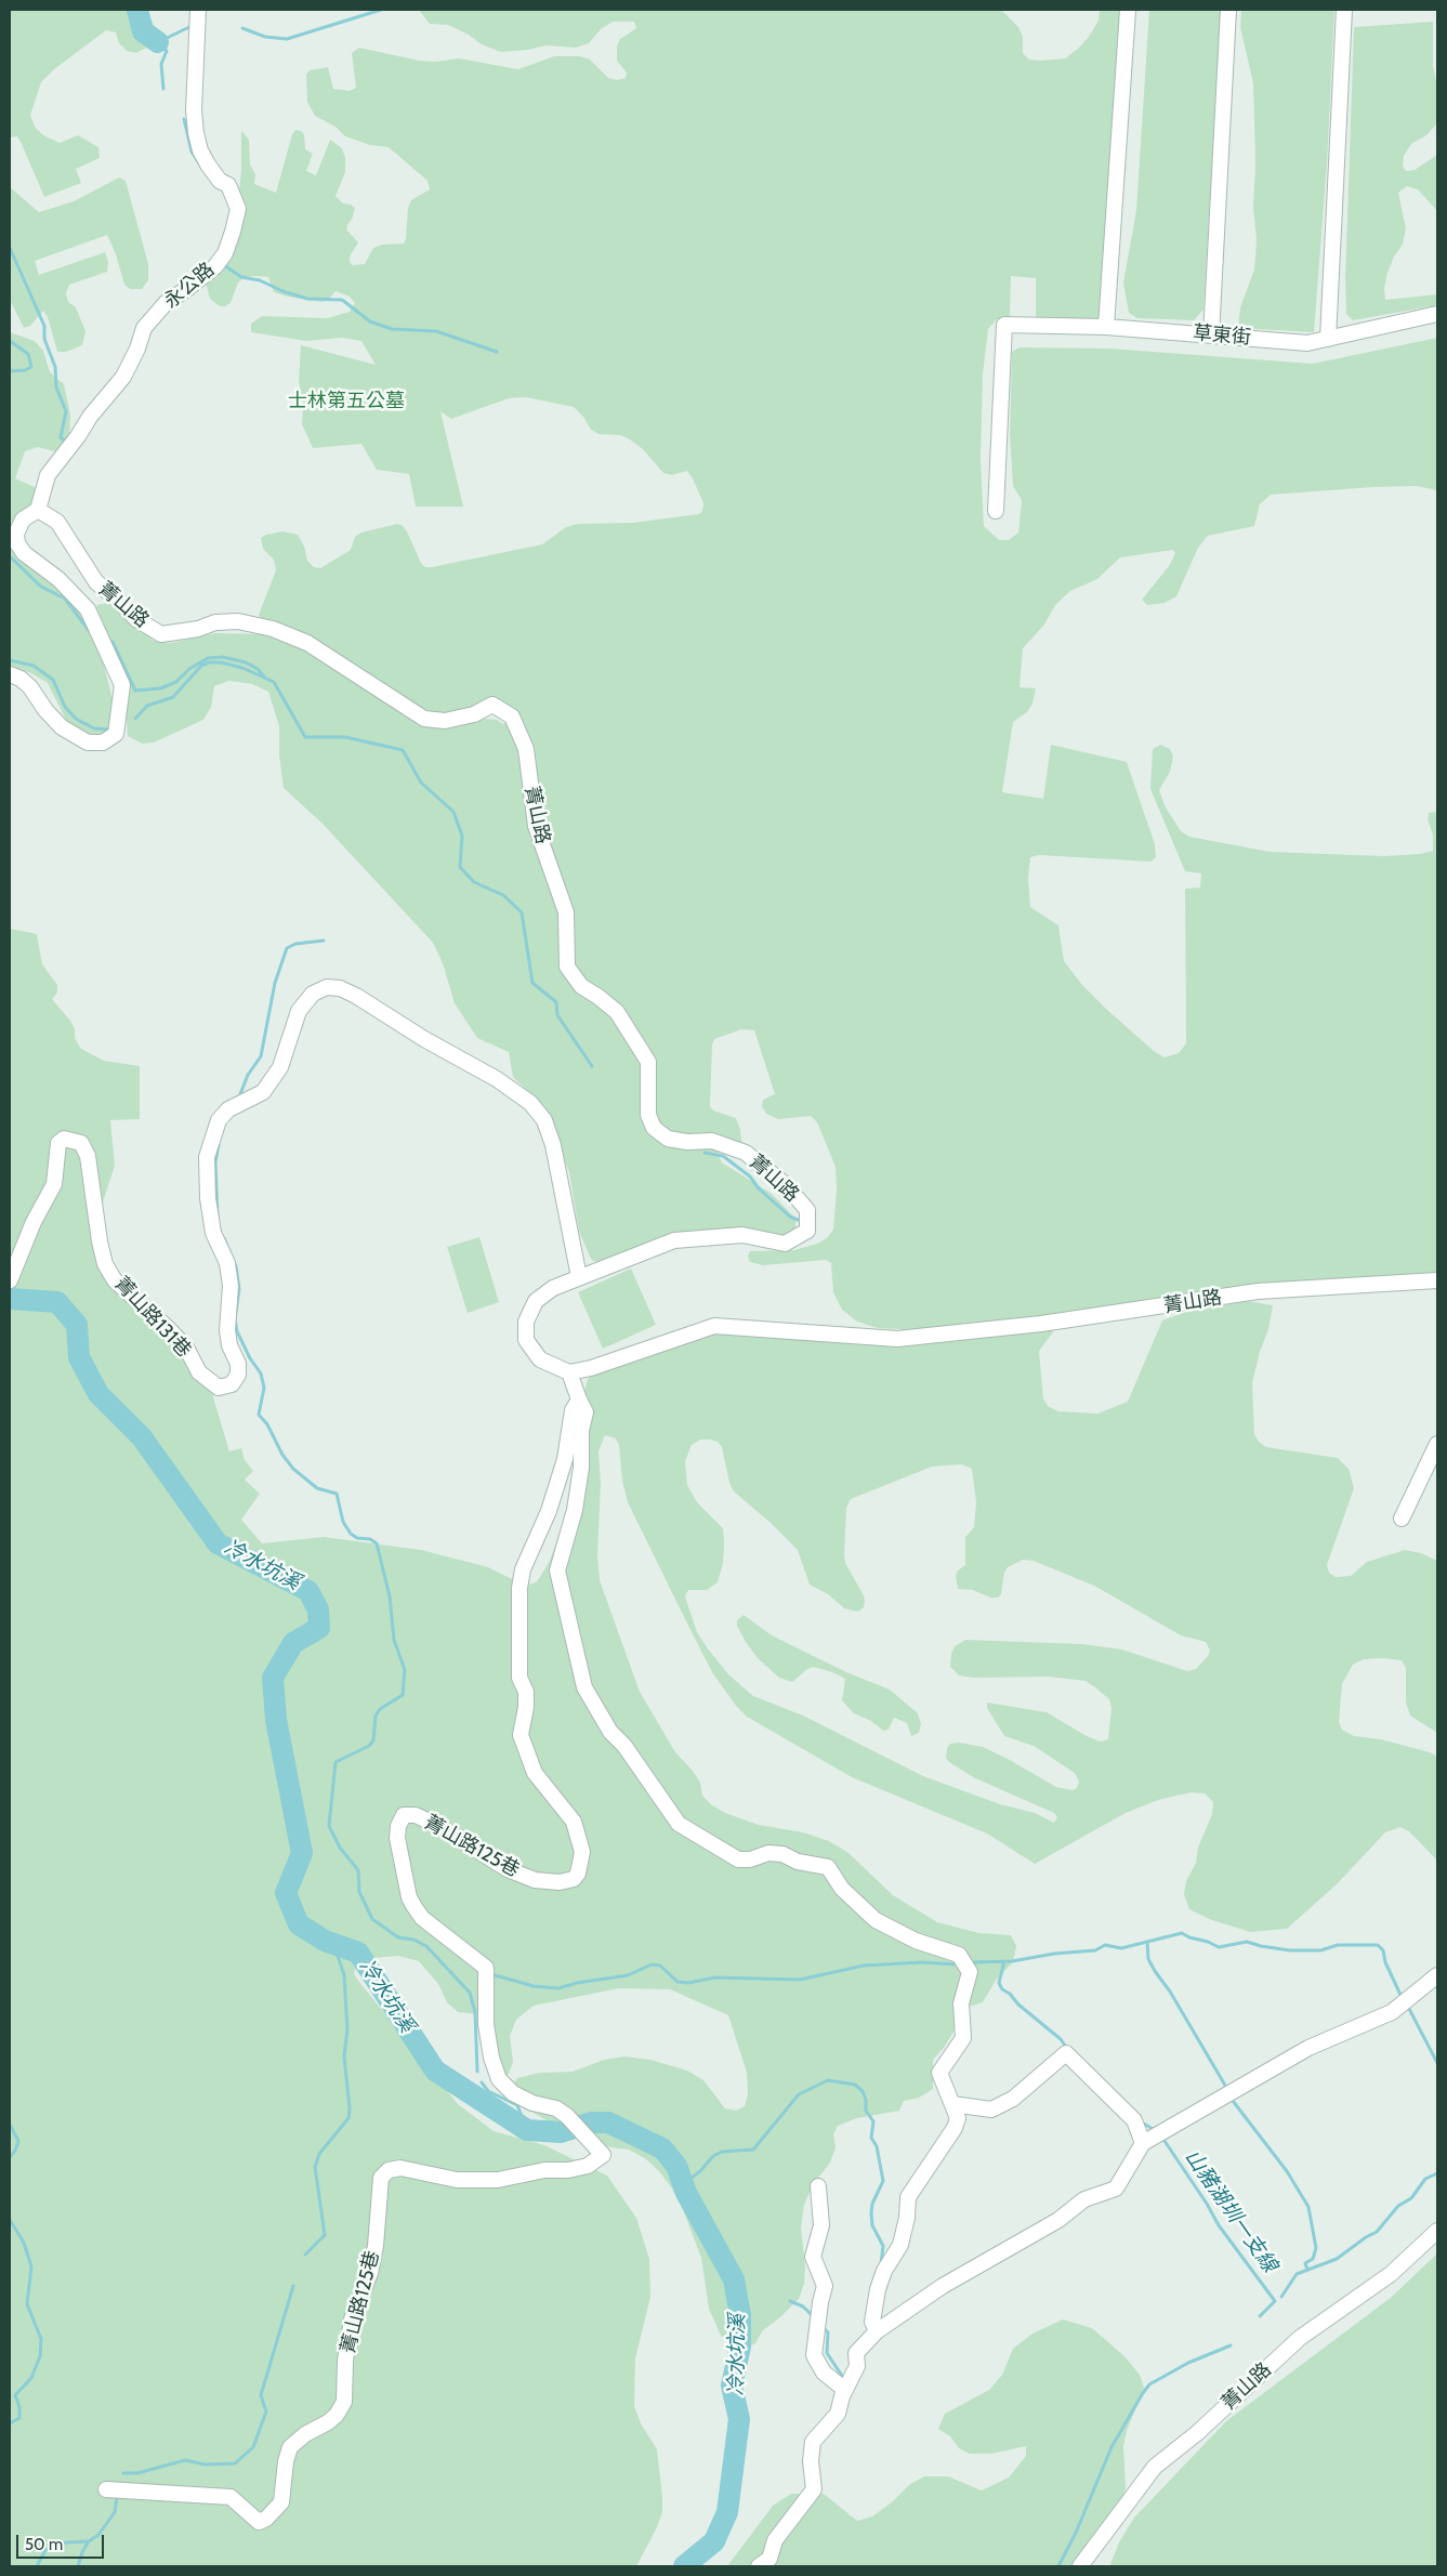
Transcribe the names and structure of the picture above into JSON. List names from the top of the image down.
{
  "streets": {
    "street": [
      "永公路",
      "草東街",
      "菁山路",
      "菁山路131巷",
      "菁山路125巷"
    ]
  },
  "crossings": [
    ["永公路", "菁山路"],
    ["菁山路", "菁山路131巷"]
  ],
  "water": ["冷水坑溪", "山豬湖圳一支線"],
  "parks": ["士林第五公墓"],
  "scale_bar": "50 m"
}
